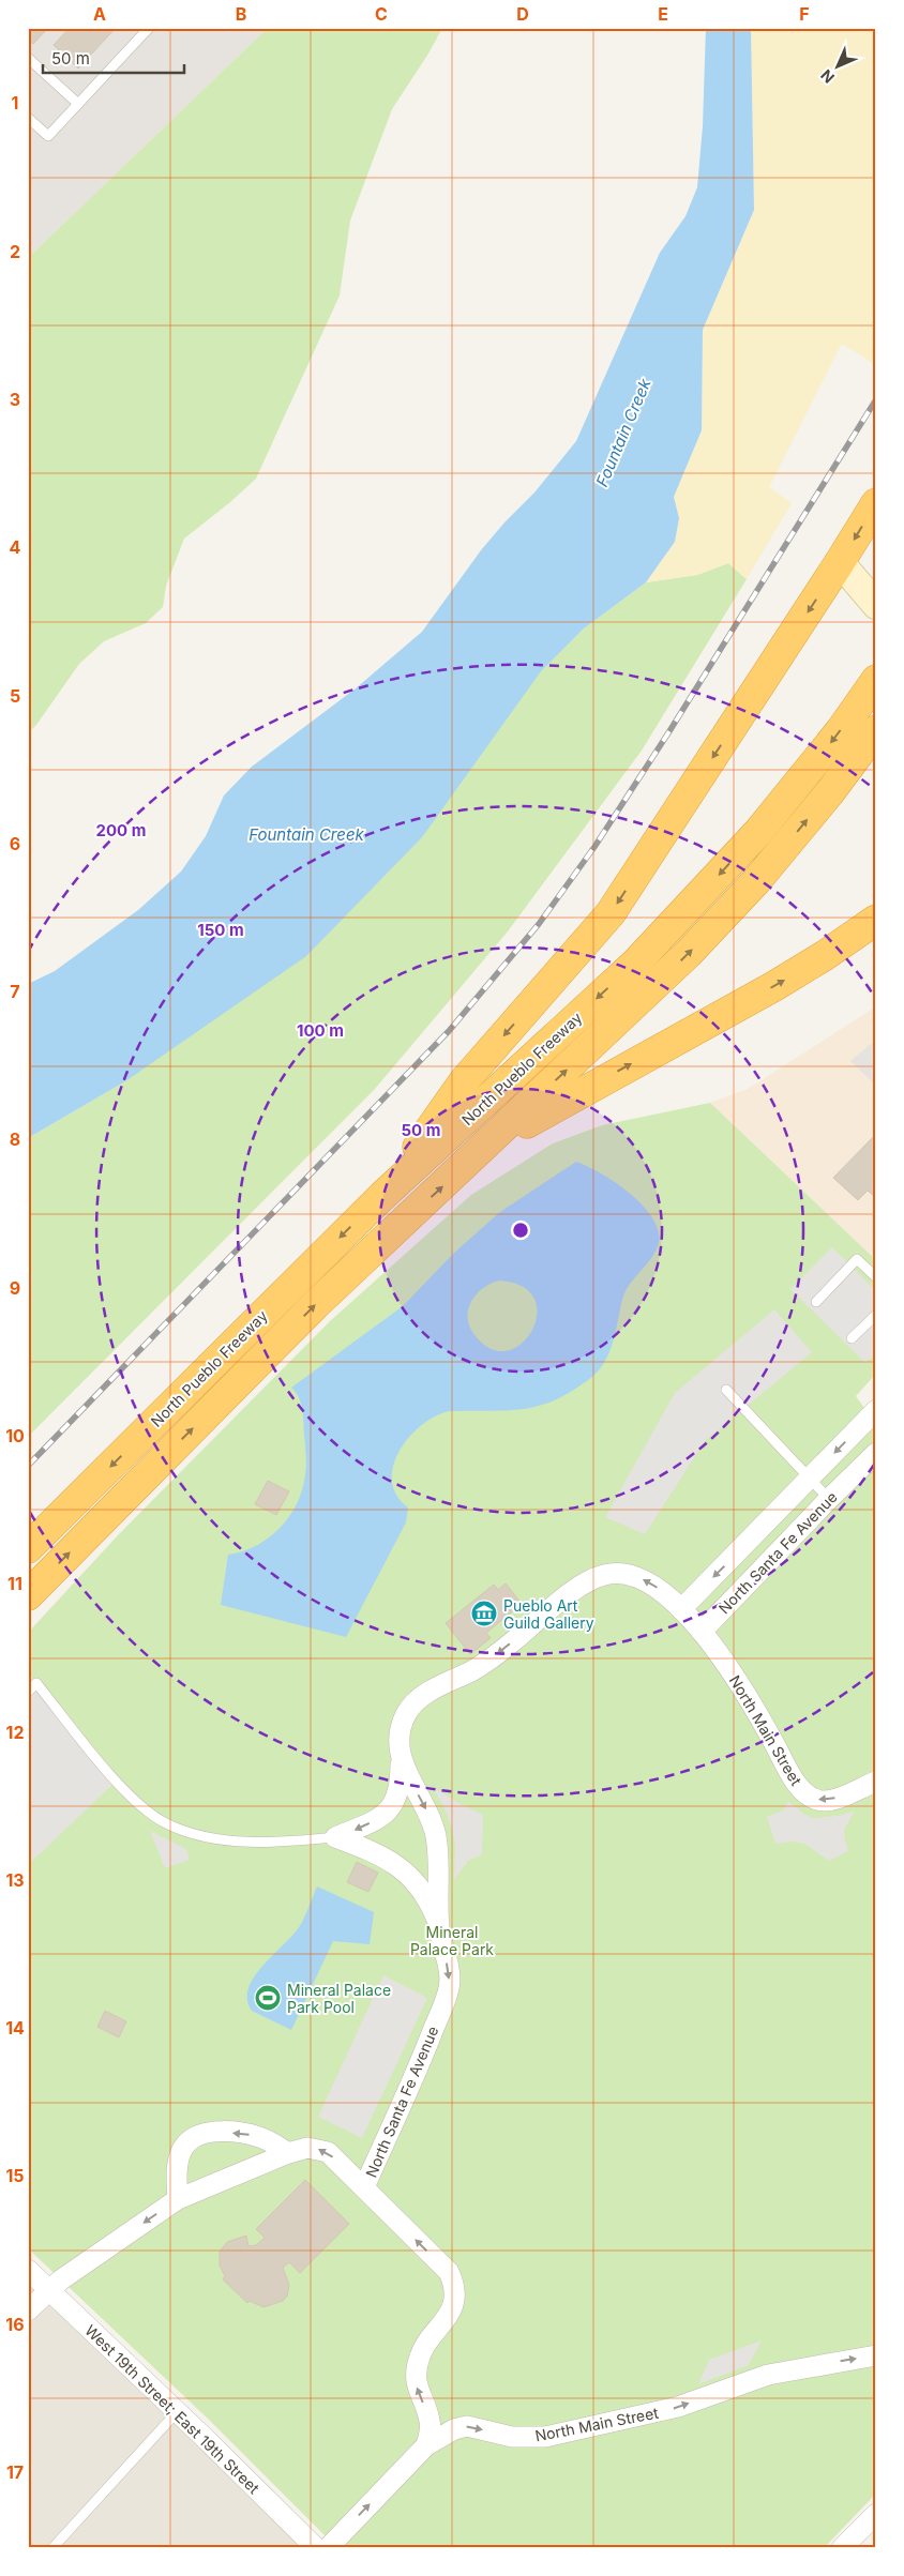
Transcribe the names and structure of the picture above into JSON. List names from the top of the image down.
{
  "streets": {
    "highway": ["North Pueblo Freeway"],
    "street": ["North Santa Fe Avenue", "North Main Street", "West 19th Street; East 19th Street"]
  },
  "crossings": [
    ["North Santa Fe Avenue", "North Main Street"],
    ["North Santa Fe Avenue", "West 19th Street; East 19th Street"]
  ],
  "one_way": ["North Santa Fe Avenue"],
  "water": ["Fountain Creek"],
  "parks": ["Mineral Palace Park"],
  "places": {
    "museum": ["Pueblo Art Guild Gallery"],
    "sports": ["Mineral Palace Park Pool"]
  },
  "scale_bar": "50 m",
  "north": "bottom left",
  "grid": {
    "columns": [
      "A",
      "B",
      "C",
      "D",
      "E",
      "F"
    ],
    "rows": [
      "1",
      "2",
      "3",
      "4",
      "5",
      "6",
      "7",
      "8",
      "9",
      "10",
      "11",
      "12",
      "13",
      "14",
      "15",
      "16",
      "17"
    ]
  },
  "rings": [
    "200 m",
    "150 m",
    "100 m",
    "50 m"
  ]
}
